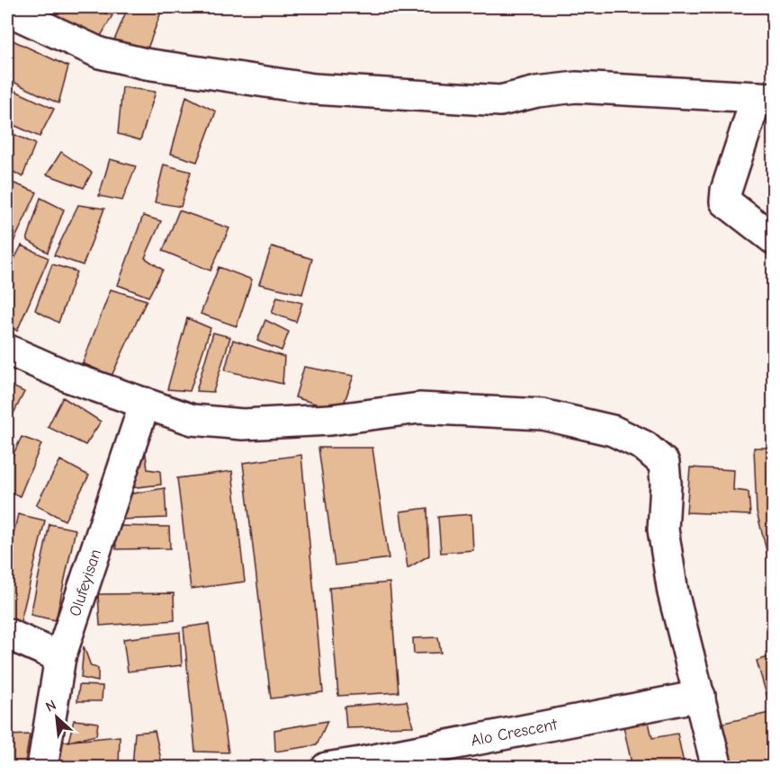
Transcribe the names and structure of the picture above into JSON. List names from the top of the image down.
{
  "streets": {
    "street": ["Olufeyisan", "Alo Crescent"]
  },
  "north": "top left"
}
